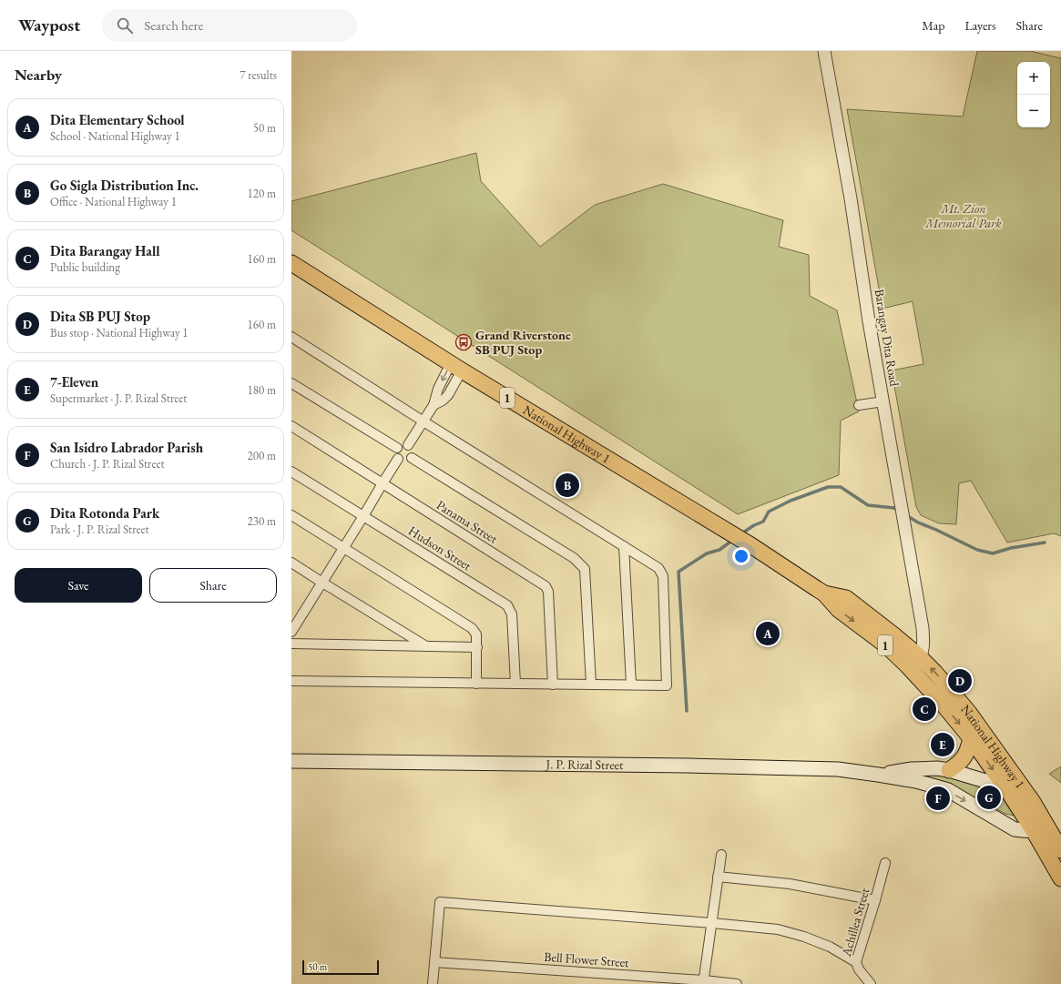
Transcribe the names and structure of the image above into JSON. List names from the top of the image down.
{
  "streets": {
    "highway": ["1", "National Highway 1"],
    "main road": ["J. P. Rizal Street"],
    "street": [
      "Barangay Dita Road",
      "Panama Street",
      "Hudson Street",
      "Achillea Street",
      "Bell Flower Street"
    ]
  },
  "crossings": [
    ["Barangay Dita Road", "National Highway 1"],
    ["National Highway 1", "J. P. Rizal Street"]
  ],
  "parks": ["Mt. Zion Memorial Park"],
  "places": {
    "bus stop": ["Grand Riverstone SB PUJ Stop"]
  },
  "scale_bar": "50 m",
  "page": {
    "header": "Waypost",
    "search": "Search here",
    "nav": ["Map", "Layers", "Share"],
    "heading": ["Nearby", "7 results"],
    "map_buttons": ["+", "−"],
    "list": [
      {
        "mark": "A",
        "name": "Dita Elementary School",
        "note": "School · National Highway 1",
        "value": "50 m"
      },
      {
        "mark": "B",
        "name": "Go Sigla Distribution Inc.",
        "note": "Office · National Highway 1",
        "value": "120 m"
      },
      {
        "mark": "C",
        "name": "Dita Barangay Hall",
        "note": "Public building",
        "value": "160 m"
      },
      {
        "mark": "D",
        "name": "Dita SB PUJ Stop",
        "note": "Bus stop · National Highway 1",
        "value": "160 m"
      },
      {
        "mark": "E",
        "name": "7-Eleven",
        "note": "Supermarket · J. P. Rizal Street",
        "value": "180 m"
      },
      {
        "mark": "F",
        "name": "San Isidro Labrador Parish",
        "note": "Church · J. P. Rizal Street",
        "value": "200 m"
      },
      {
        "mark": "G",
        "name": "Dita Rotonda Park",
        "note": "Park · J. P. Rizal Street",
        "value": "230 m"
      }
    ],
    "pins": [
      "B",
      "A",
      "D",
      "C",
      "E",
      "G",
      "F"
    ],
    "buttons": ["Save", "Share"],
    "scale": "50 m"
  }
}
